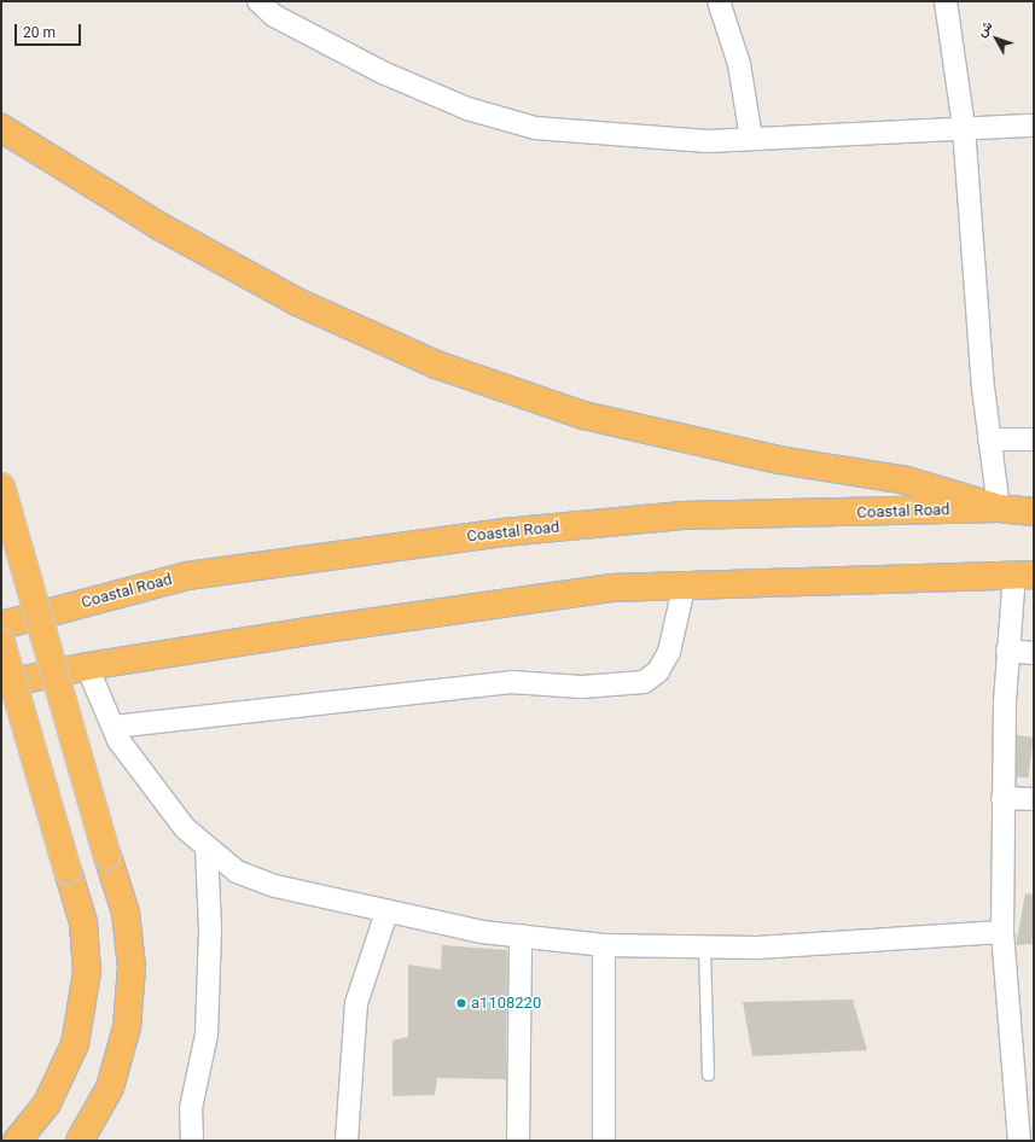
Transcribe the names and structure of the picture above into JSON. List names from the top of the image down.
{
  "streets": {
    "highway": ["Coastal Road"]
  },
  "places": ["a1108220"],
  "scale_bar": "20 m",
  "north": "top left"
}
